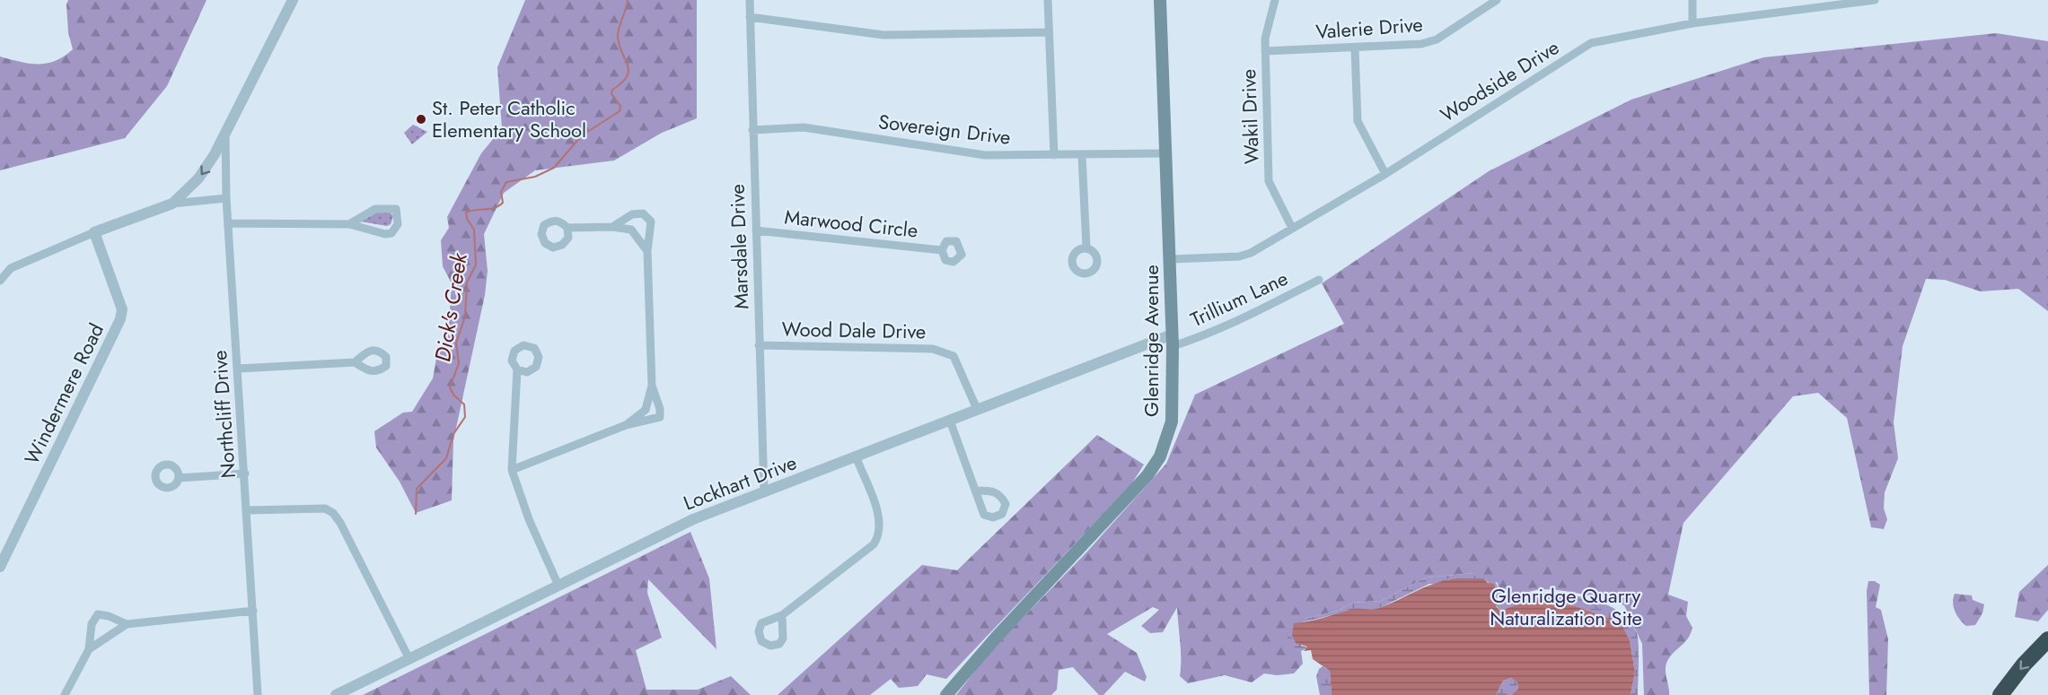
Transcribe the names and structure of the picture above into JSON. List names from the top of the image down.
{
  "streets": {
    "main road": ["Glenridge Avenue"],
    "street": [
      "Valerie Drive",
      "Woodside Drive",
      "Wakil Drive",
      "Sovereign Drive",
      "Marwood Circle",
      "Marsdale Drive",
      "Trillium Lane",
      "Wood Dale Drive",
      "Windermere Road",
      "Northcliff Drive",
      "Lockhart Drive"
    ]
  },
  "crossings": [
    ["Valerie Drive", "Wakil Drive"],
    ["Woodside Drive", "Wakil Drive"],
    ["Woodside Drive", "Glenridge Avenue"],
    ["Sovereign Drive", "Marsdale Drive"],
    ["Sovereign Drive", "Glenridge Avenue"],
    ["Marwood Circle", "Marsdale Drive"],
    ["Marsdale Drive", "Wood Dale Drive"],
    ["Marsdale Drive", "Lockhart Drive"],
    ["Trillium Lane", "Glenridge Avenue"],
    ["Trillium Lane", "Lockhart Drive"],
    ["Wood Dale Drive", "Lockhart Drive"],
    ["Glenridge Avenue", "Lockhart Drive"]
  ],
  "water": ["Dick's Creek"],
  "parks": ["Glenridge Quarry Naturalization Site"],
  "places": ["St. Peter Catholic Elementary School"]
}
